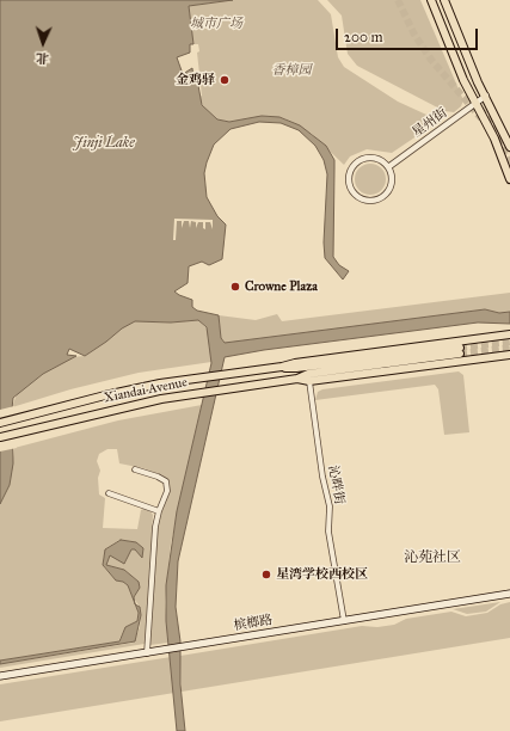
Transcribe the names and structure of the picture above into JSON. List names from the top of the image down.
{
  "streets": {
    "main road": ["Xiandai Avenue", "槟榔路"],
    "street": ["星州街", "沁畔街"]
  },
  "crossings": [
    ["Xiandai Avenue", "沁畔街"],
    ["沁畔街", "槟榔路"]
  ],
  "districts": ["沁苑社区"],
  "water": ["Jinji Lake"],
  "parks": ["城市广场", "香樟园"],
  "places": ["金鸡驿", "Crowne Plaza", "星湾学校西校区"],
  "scale_bar": "200 m",
  "north": "bottom"
}
